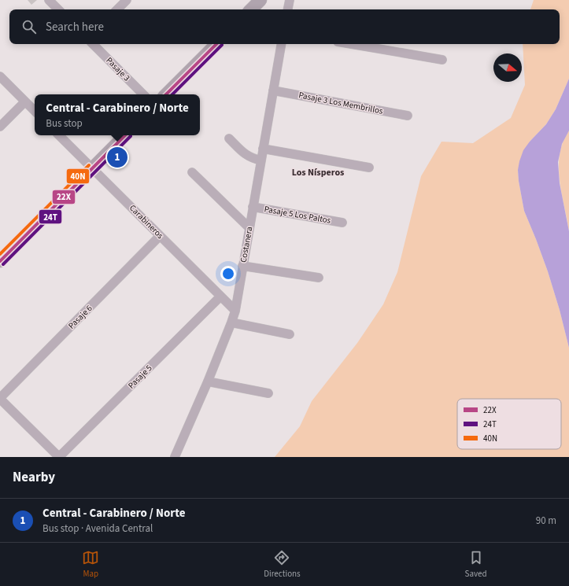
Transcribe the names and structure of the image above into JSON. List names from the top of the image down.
{
  "streets": {
    "street": [
      "Pasaje 3",
      "Pasaje 3 Los Membrillos",
      "Pasaje 5 Los Paltos",
      "Carabineros",
      "Costanera",
      "Pasaje 6",
      "Pasaje 5"
    ]
  },
  "crossings": [
    ["Pasaje 3 Los Membrillos", "Costanera"],
    ["Pasaje 5 Los Paltos", "Costanera"],
    ["Carabineros", "Costanera"],
    ["Carabineros", "Pasaje 6"],
    ["Carabineros", "Pasaje 5"]
  ],
  "districts": ["Los Nísperos"],
  "lines": ["transit line 22X", "transit line 24T", "transit line 40N"],
  "legend": ["22X", "24T", "40N"],
  "north": "right",
  "page": {
    "search": "Search here",
    "popup": ["Central - Carabinero / Norte", "Bus stop"],
    "pins": "1",
    "heading": "Nearby",
    "list": [
      {
        "mark": "1",
        "name": "Central - Carabinero / Norte",
        "note": "Bus stop · Avenida Central",
        "value": "90 m"
      }
    ],
    "nav": ["Map", "Directions", "Saved"]
  }
}
